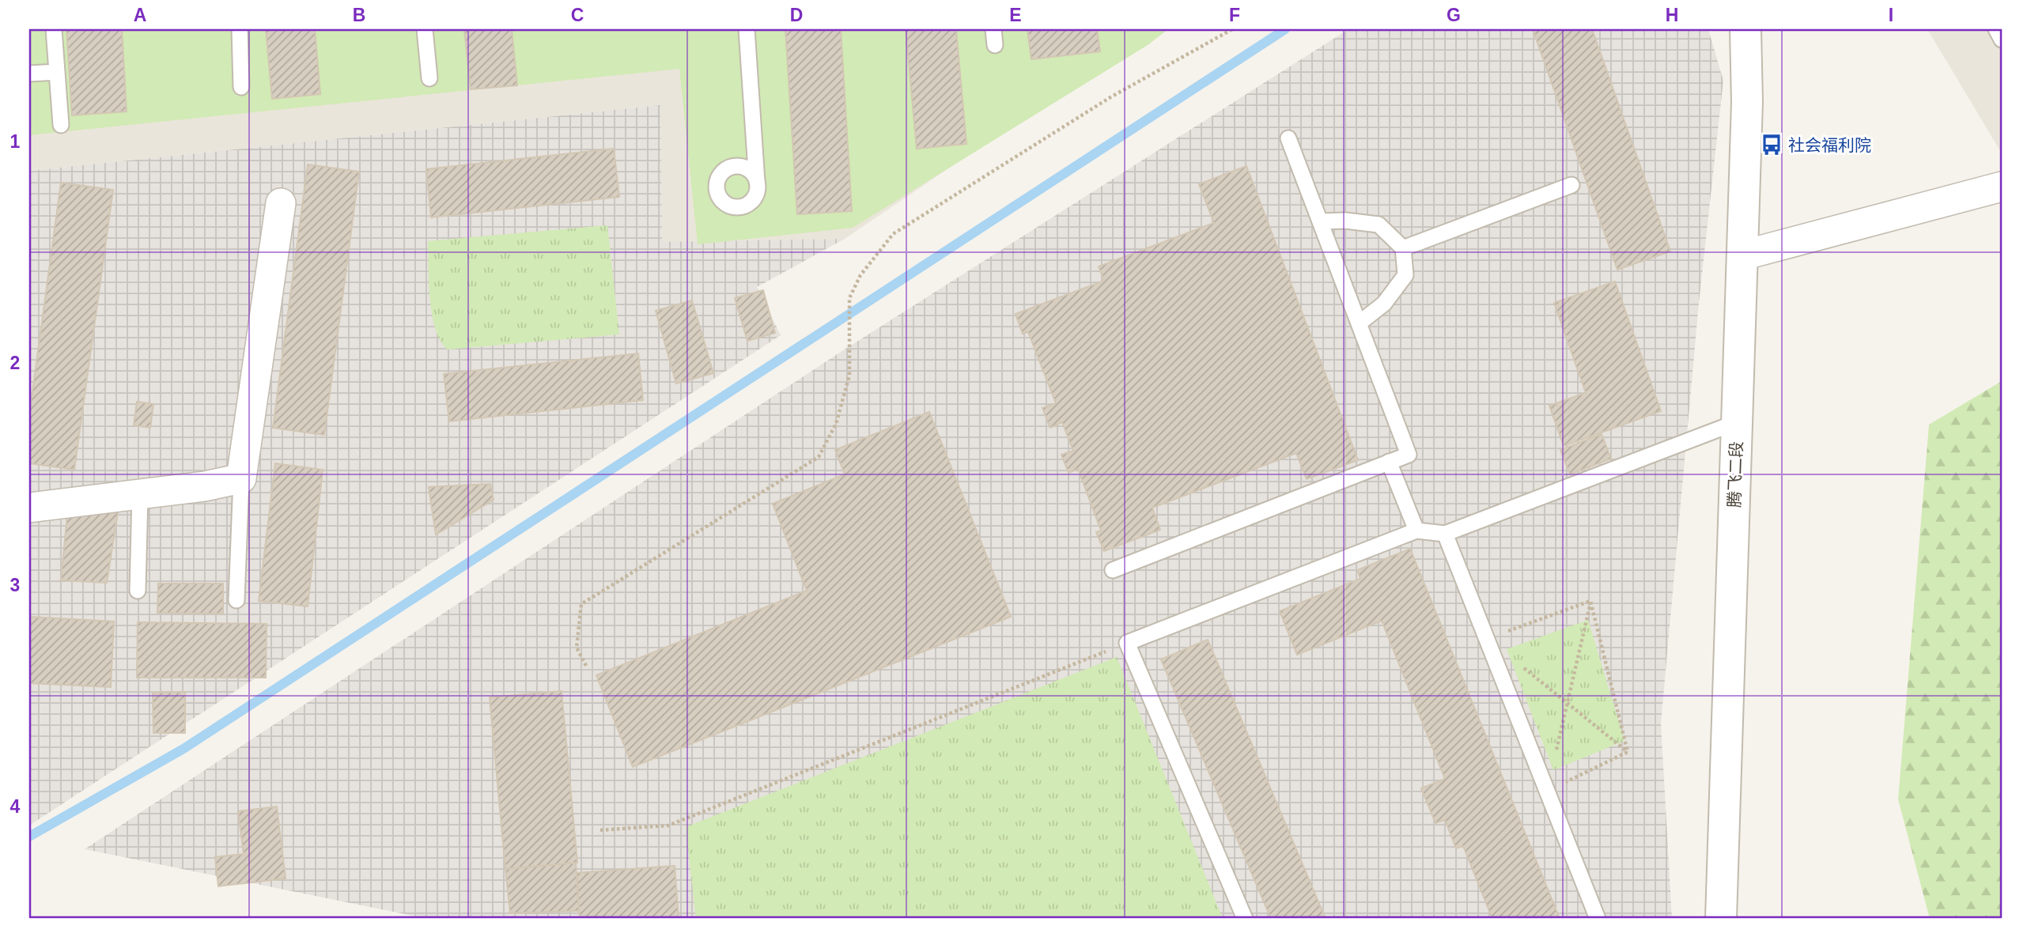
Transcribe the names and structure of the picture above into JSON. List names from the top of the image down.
{
  "streets": {
    "street": ["腾飞二段"]
  },
  "places": {
    "bus stop": ["社会福利院"]
  },
  "grid": {
    "columns": [
      "A",
      "B",
      "C",
      "D",
      "E",
      "F",
      "G",
      "H",
      "I"
    ],
    "rows": [
      "1",
      "2",
      "3",
      "4"
    ]
  }
}
